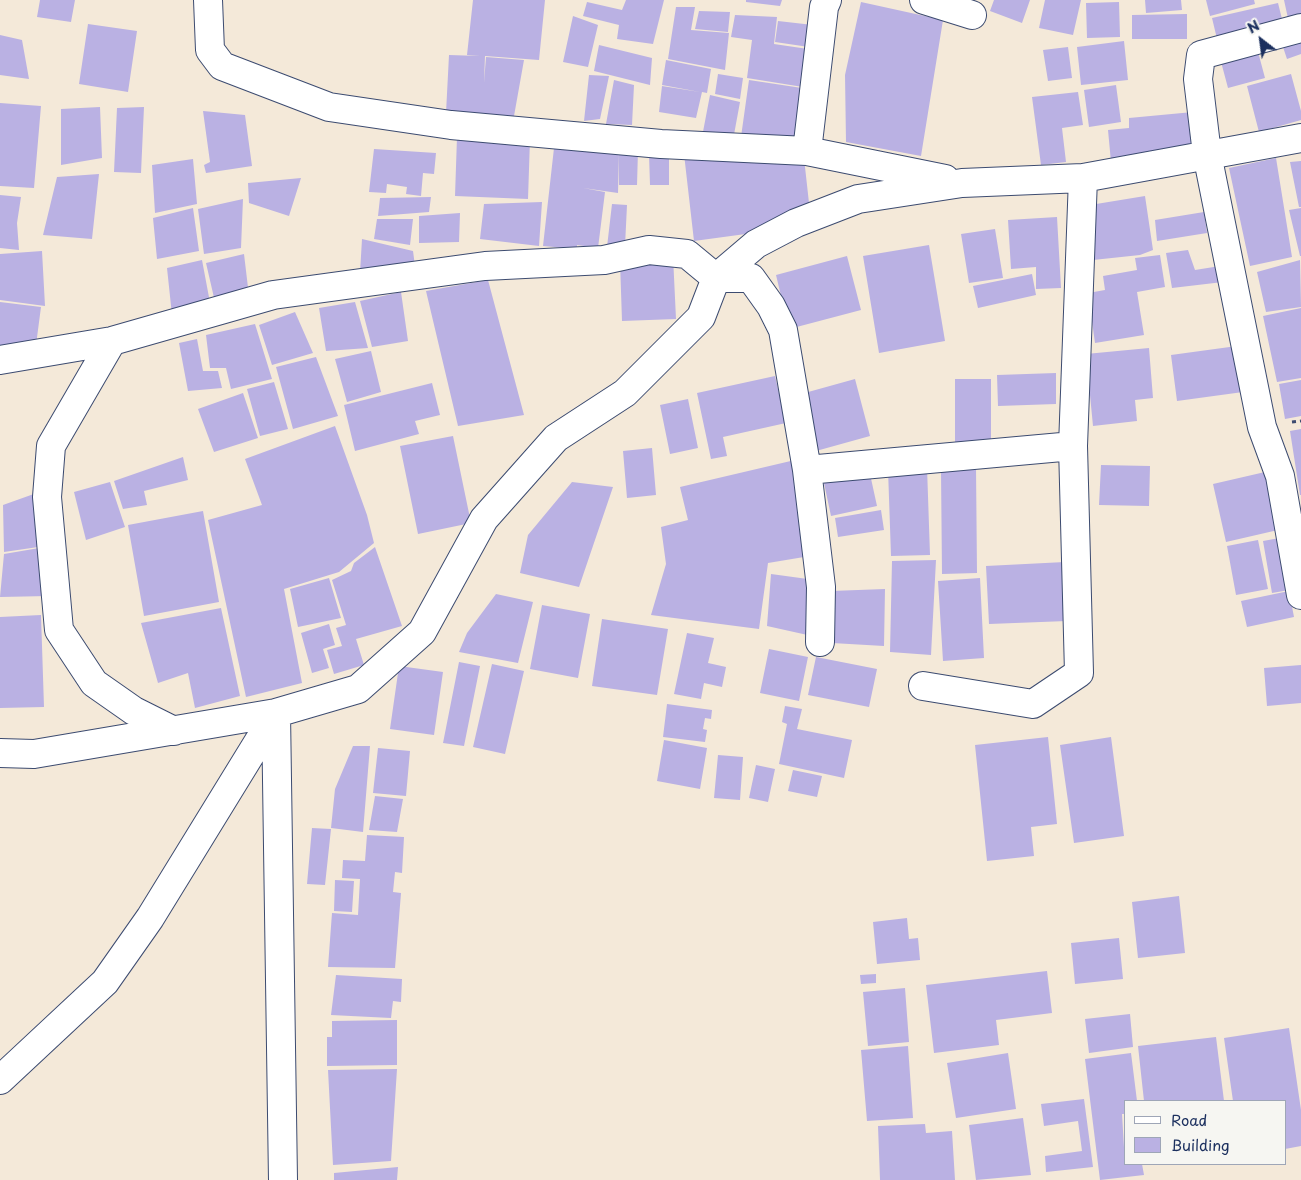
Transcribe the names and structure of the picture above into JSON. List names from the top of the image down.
{
  "legend": ["Road", "Building"],
  "north": "top left"
}
